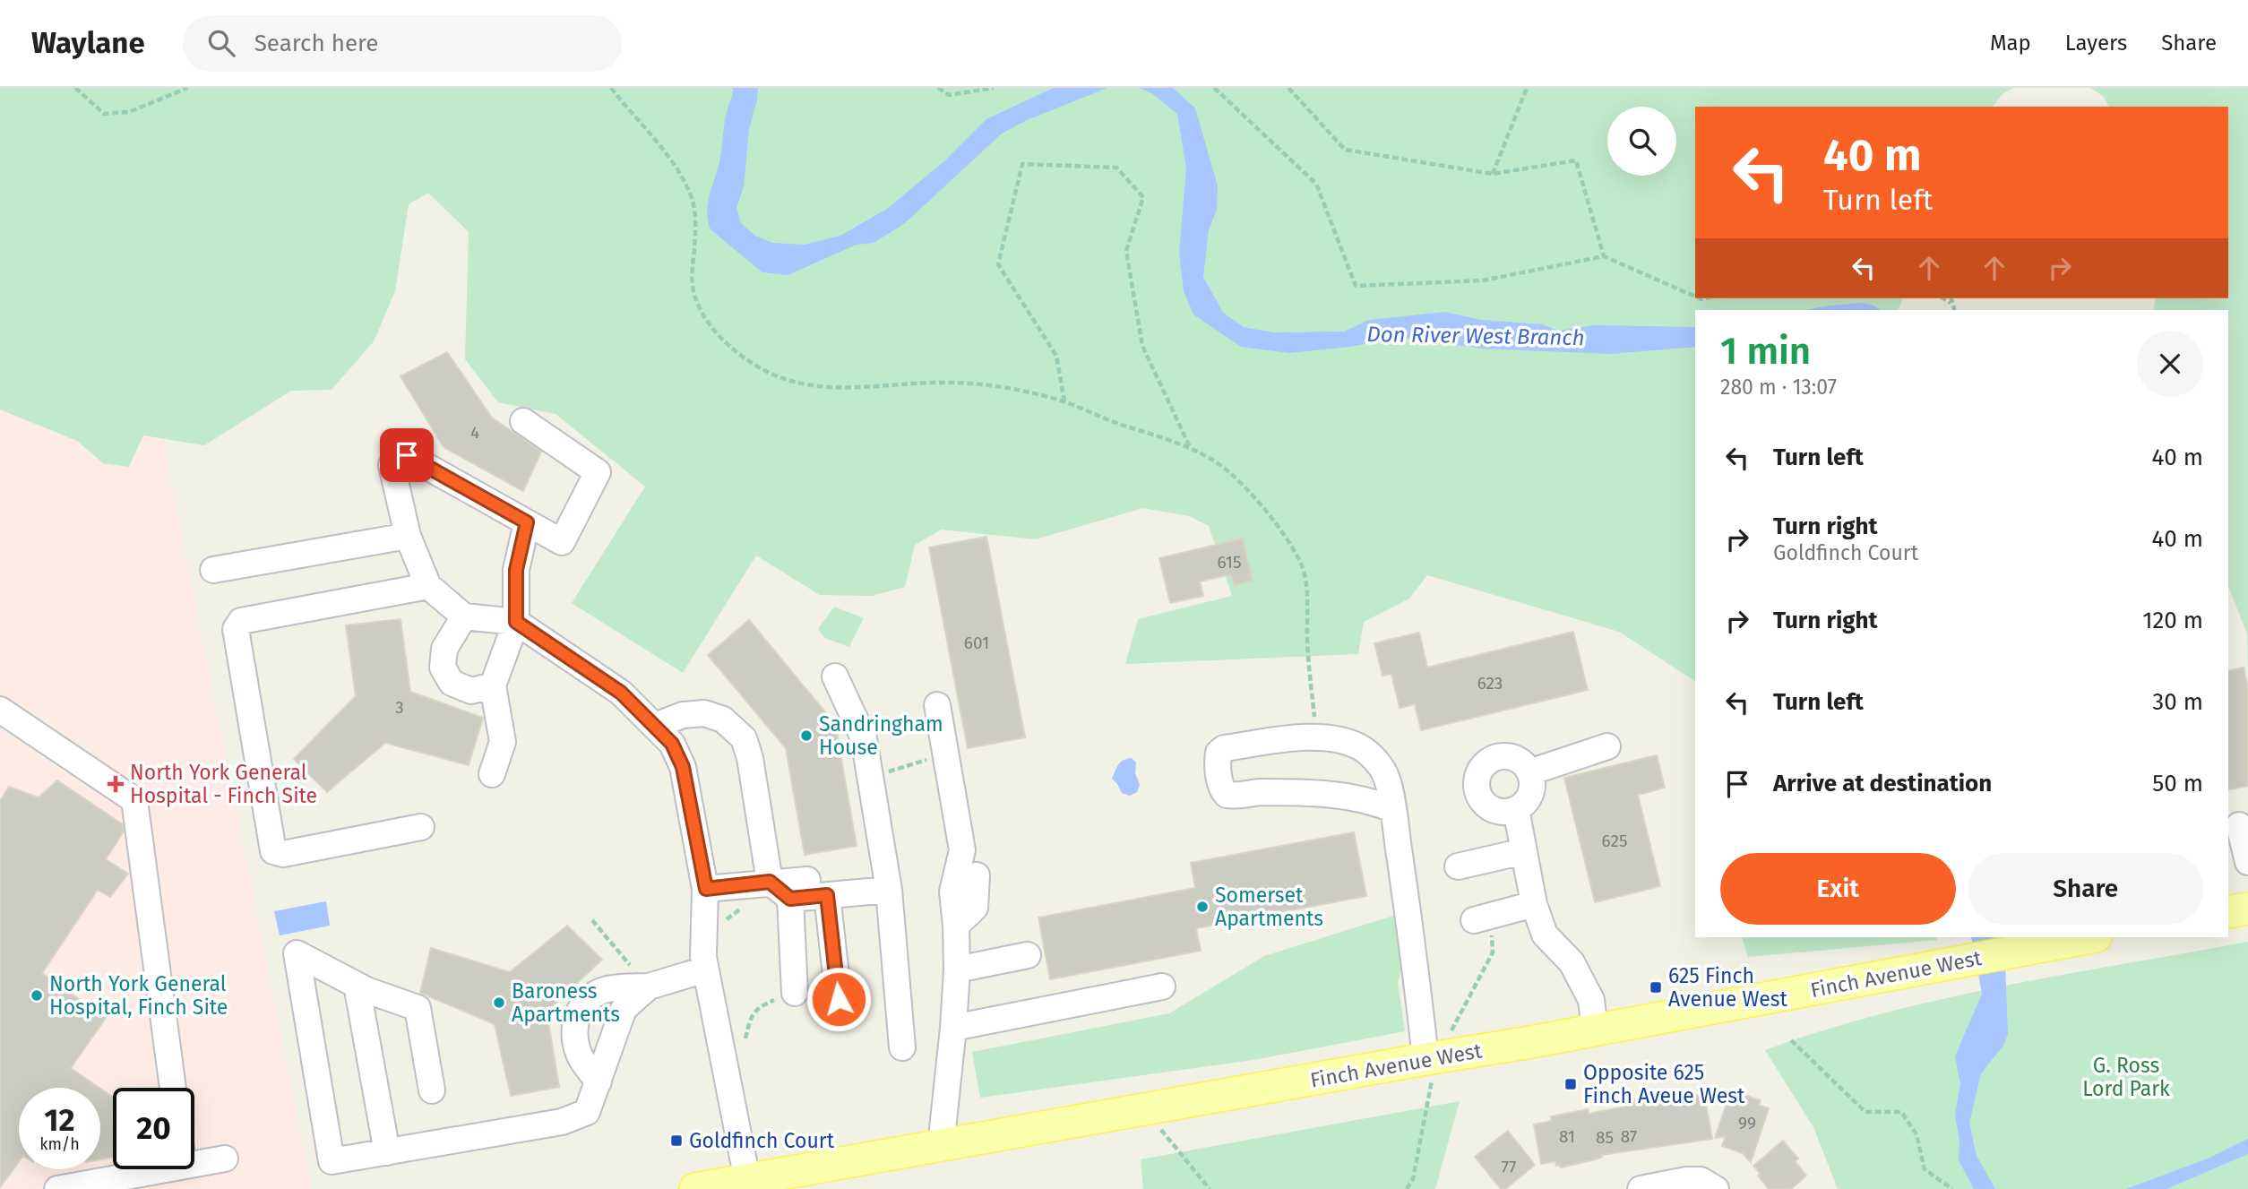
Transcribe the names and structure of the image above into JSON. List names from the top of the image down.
{
  "streets": {
    "main road": ["Finch Avenue West"]
  },
  "water": ["Don River West Branch"],
  "parks": ["G. Ross Lord Park"],
  "places": {
    "other": [
      "Sandringham House",
      "Somerset Apartments",
      "North York General Hospital, Finch Site",
      "Baroness Apartments"
    ],
    "health": ["North York General Hospital - Finch Site"],
    "transit": ["625 Finch Avenue West", "Opposite 625 Finch Aveue West", "Goldfinch Court"]
  },
  "house_numbers": [
    "4",
    "615",
    "601",
    "623",
    "3",
    "625",
    "99",
    "81",
    "87",
    "85",
    "77"
  ],
  "page": {
    "header": "Waylane",
    "search": "Search here",
    "nav": ["Map", "Layers", "Share"],
    "turn": ["40 m", "Turn left"],
    "heading": ["1 min", "280 m · 13:07"],
    "list": [
      {
        "name": "Turn left",
        "value": "40 m"
      },
      {
        "name": "Turn right",
        "note": "Goldfinch Court",
        "value": "40 m"
      },
      {
        "name": "Turn right",
        "value": "120 m"
      },
      {
        "name": "Turn left",
        "value": "30 m"
      },
      {
        "name": "Arrive at destination",
        "value": "50 m"
      }
    ],
    "buttons": ["Exit", "Share"],
    "speed": "12 km/h",
    "limit": "20"
  }
}
